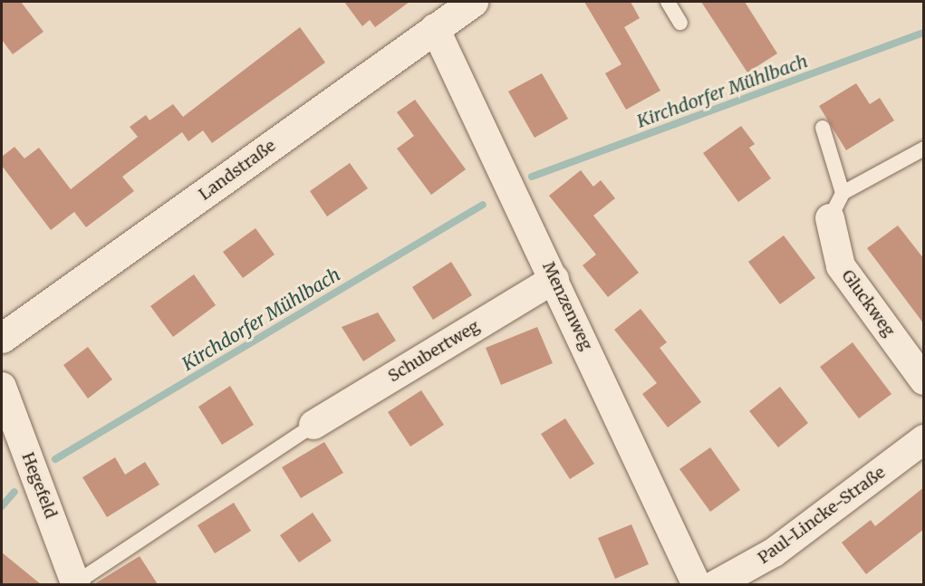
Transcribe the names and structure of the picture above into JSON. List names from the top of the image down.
{
  "streets": {
    "street": [
      "Landstraße",
      "Gluckweg",
      "Menzenweg",
      "Schubertweg",
      "Hegefeld",
      "Paul-Lincke-Straße"
    ]
  },
  "crossings": [
    ["Landstraße", "Menzenweg"],
    ["Menzenweg", "Schubertweg"]
  ],
  "water": ["Kirchdorfer Mühlbach"]
}
